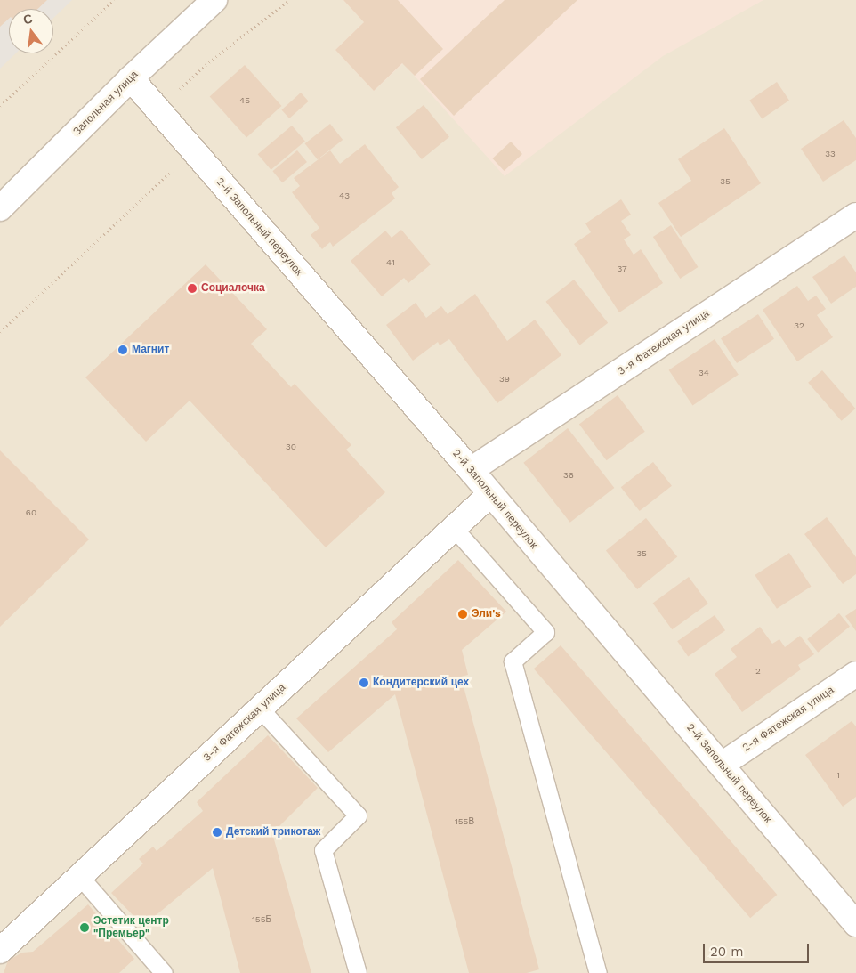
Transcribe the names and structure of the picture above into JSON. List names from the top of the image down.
{
  "streets": {
    "street": [
      "Запольная улица",
      "2-й Запольный переулок",
      "3-я Фатежская улица",
      "2-я Фатежская улица"
    ]
  },
  "crossings": [
    ["Запольная улица", "2-й Запольный переулок"],
    ["2-й Запольный переулок", "3-я Фатежская улица"],
    ["2-й Запольный переулок", "2-я Фатежская улица"]
  ],
  "places": [
    "Социалочка",
    "Магнит",
    "Эли's",
    "Кондитерский цех",
    "Детский трикотаж",
    "Эстетик центр \"Премьер\""
  ],
  "house_numbers": [
    "45",
    "33",
    "35",
    "43",
    "41",
    "37",
    "32",
    "34",
    "39",
    "30",
    "36",
    "60",
    "35",
    "2",
    "1",
    "155В",
    "155Б"
  ],
  "scale_bar": "20 m",
  "north": "top"
}
